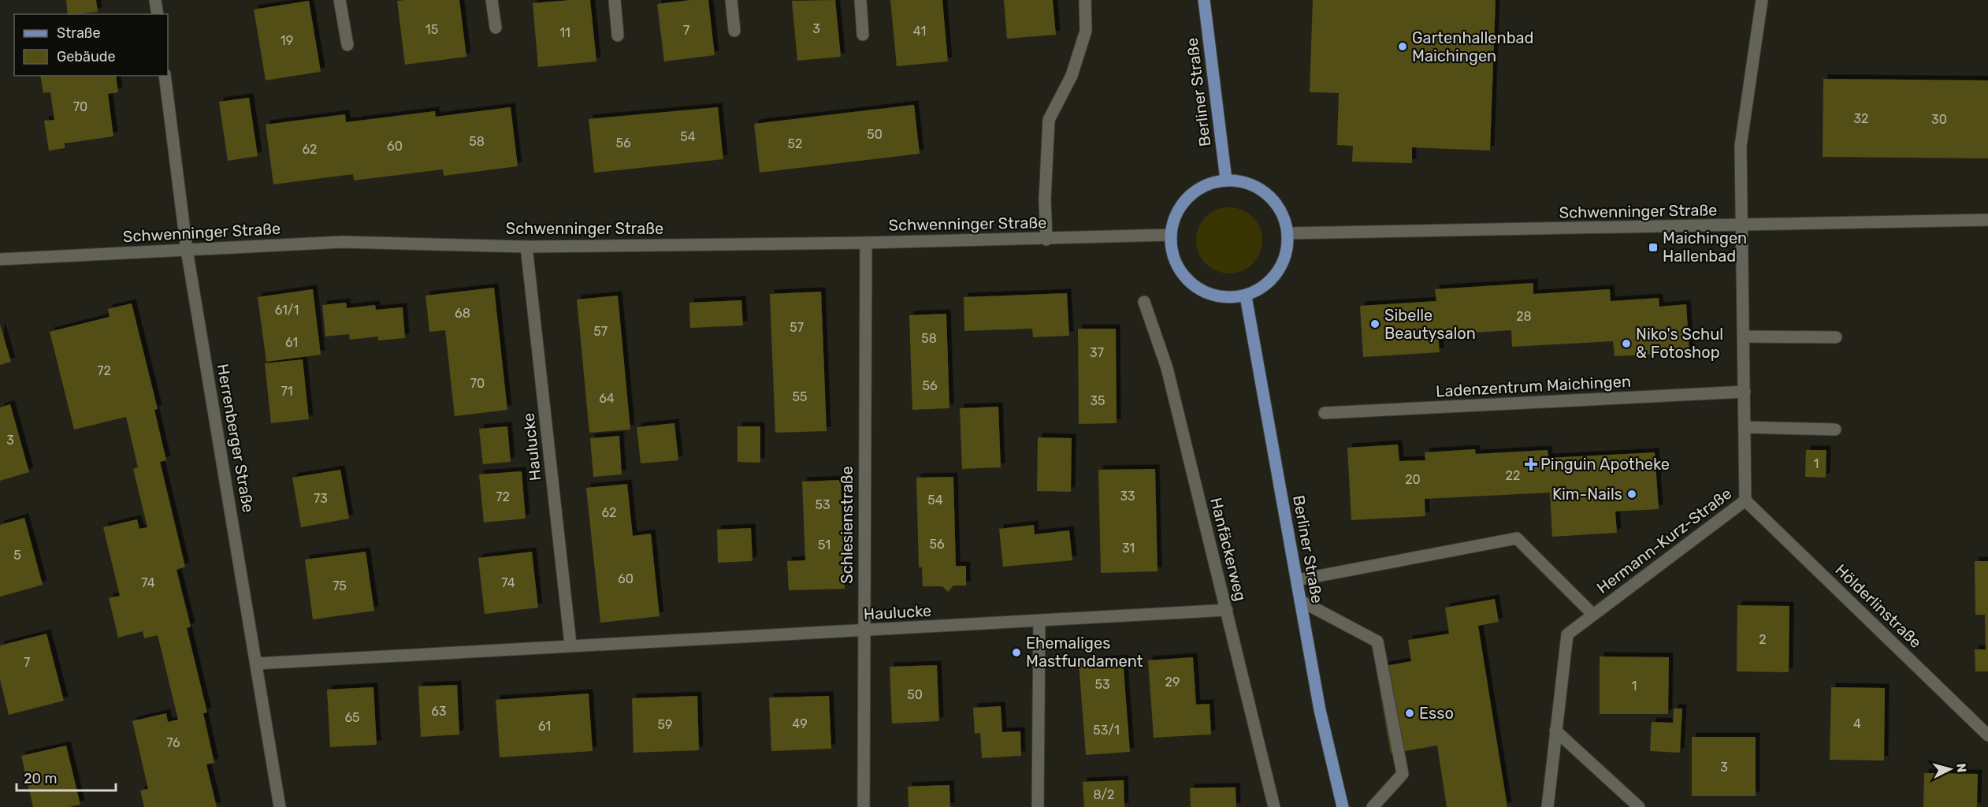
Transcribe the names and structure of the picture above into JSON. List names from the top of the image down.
{
  "streets": {
    "main road": ["Berliner Straße"],
    "street": [
      "Schwenninger Straße",
      "Ladenzentrum Maichingen",
      "Herrenberger Straße",
      "Haulucke",
      "Schlesienstraße",
      "Hermann-Kurz-Straße",
      "Hanfäckerweg",
      "Hölderlinstraße"
    ]
  },
  "crossings": [
    ["Berliner Straße", "Schwenninger Straße"],
    ["Schwenninger Straße", "Herrenberger Straße"],
    ["Schwenninger Straße", "Haulucke"],
    ["Schwenninger Straße", "Schlesienstraße"],
    ["Schwenninger Straße", "Hermann-Kurz-Straße"],
    ["Ladenzentrum Maichingen", "Hermann-Kurz-Straße"],
    ["Herrenberger Straße", "Haulucke"],
    ["Haulucke", "Schlesienstraße"],
    ["Haulucke", "Hanfäckerweg"],
    ["Hermann-Kurz-Straße", "Hölderlinstraße"]
  ],
  "places": {
    "other": [
      "Gartenhallenbad Maichingen",
      "Sibelle Beautysalon",
      "Niko's Schul & Fotoshop",
      "Kim-Nails",
      "Ehemaliges Mastfundament",
      "Esso"
    ],
    "transit": ["Maichingen Hallenbad"],
    "health": ["Pinguin Apotheke"]
  },
  "house_numbers": [
    "3",
    "15",
    "7",
    "41",
    "11",
    "19",
    "70",
    "32",
    "30",
    "50",
    "54",
    "58",
    "56",
    "52",
    "60",
    "62",
    "61/1",
    "68",
    "28",
    "57",
    "57",
    "58",
    "61",
    "37",
    "72",
    "70",
    "56",
    "71",
    "55",
    "64",
    "35",
    "3",
    "1",
    "22",
    "20",
    "33",
    "72",
    "73",
    "54",
    "53",
    "62",
    "56",
    "51",
    "31",
    "5",
    "60",
    "74",
    "74",
    "75",
    "2",
    "7",
    "29",
    "53",
    "1",
    "50",
    "63",
    "65",
    "49",
    "4",
    "59",
    "61",
    "53/1",
    "76",
    "3",
    "8/2"
  ],
  "legend": ["Straße", "Gebäude"],
  "scale_bar": "20 m",
  "north": "right"
}
